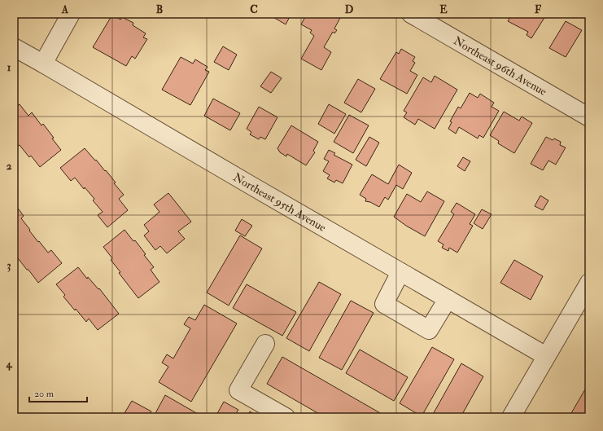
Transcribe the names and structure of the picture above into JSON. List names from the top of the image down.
{
  "streets": {
    "street": ["Northeast 96th Avenue", "Northeast 95th Avenue"]
  },
  "scale_bar": "20 m",
  "grid": {
    "columns": [
      "A",
      "B",
      "C",
      "D",
      "E",
      "F"
    ],
    "rows": [
      "1",
      "2",
      "3",
      "4"
    ]
  }
}
